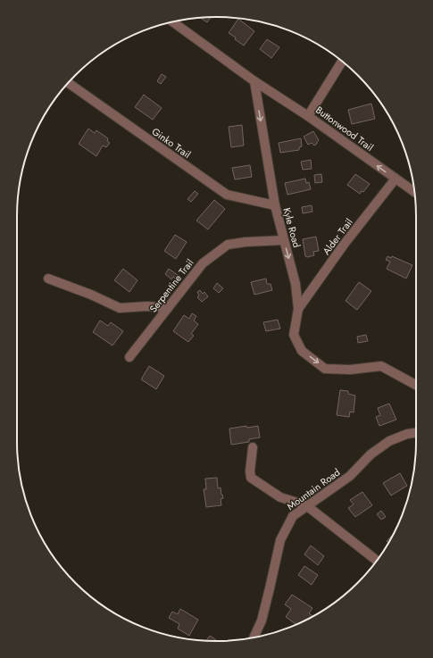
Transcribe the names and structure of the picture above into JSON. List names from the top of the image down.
{
  "streets": {
    "street": [
      "Buttonwood Trail",
      "Ginko Trail",
      "Kyle Road",
      "Alder Trail",
      "Serpentine Trail",
      "Mountain Road"
    ]
  },
  "crossings": [
    ["Buttonwood Trail", "Kyle Road"],
    ["Buttonwood Trail", "Alder Trail"],
    ["Ginko Trail", "Kyle Road"],
    ["Kyle Road", "Alder Trail"],
    ["Kyle Road", "Serpentine Trail"]
  ],
  "one_way": ["Buttonwood Trail", "Kyle Road"]
}
